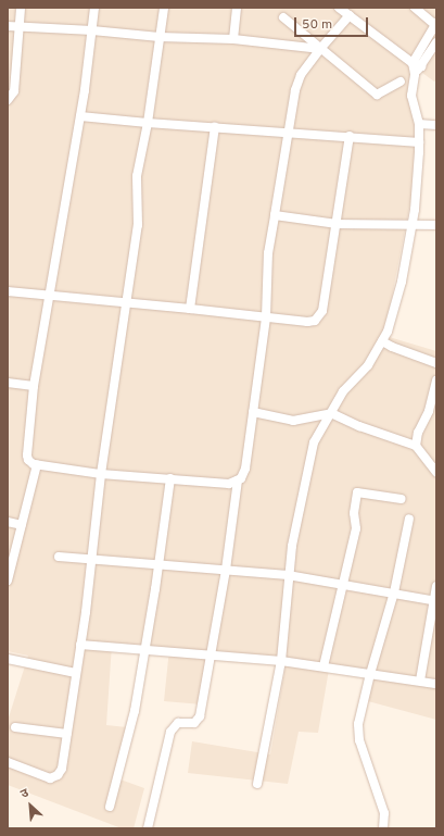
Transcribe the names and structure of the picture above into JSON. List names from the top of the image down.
{
  "scale_bar": "50 m",
  "north": "top left"
}
